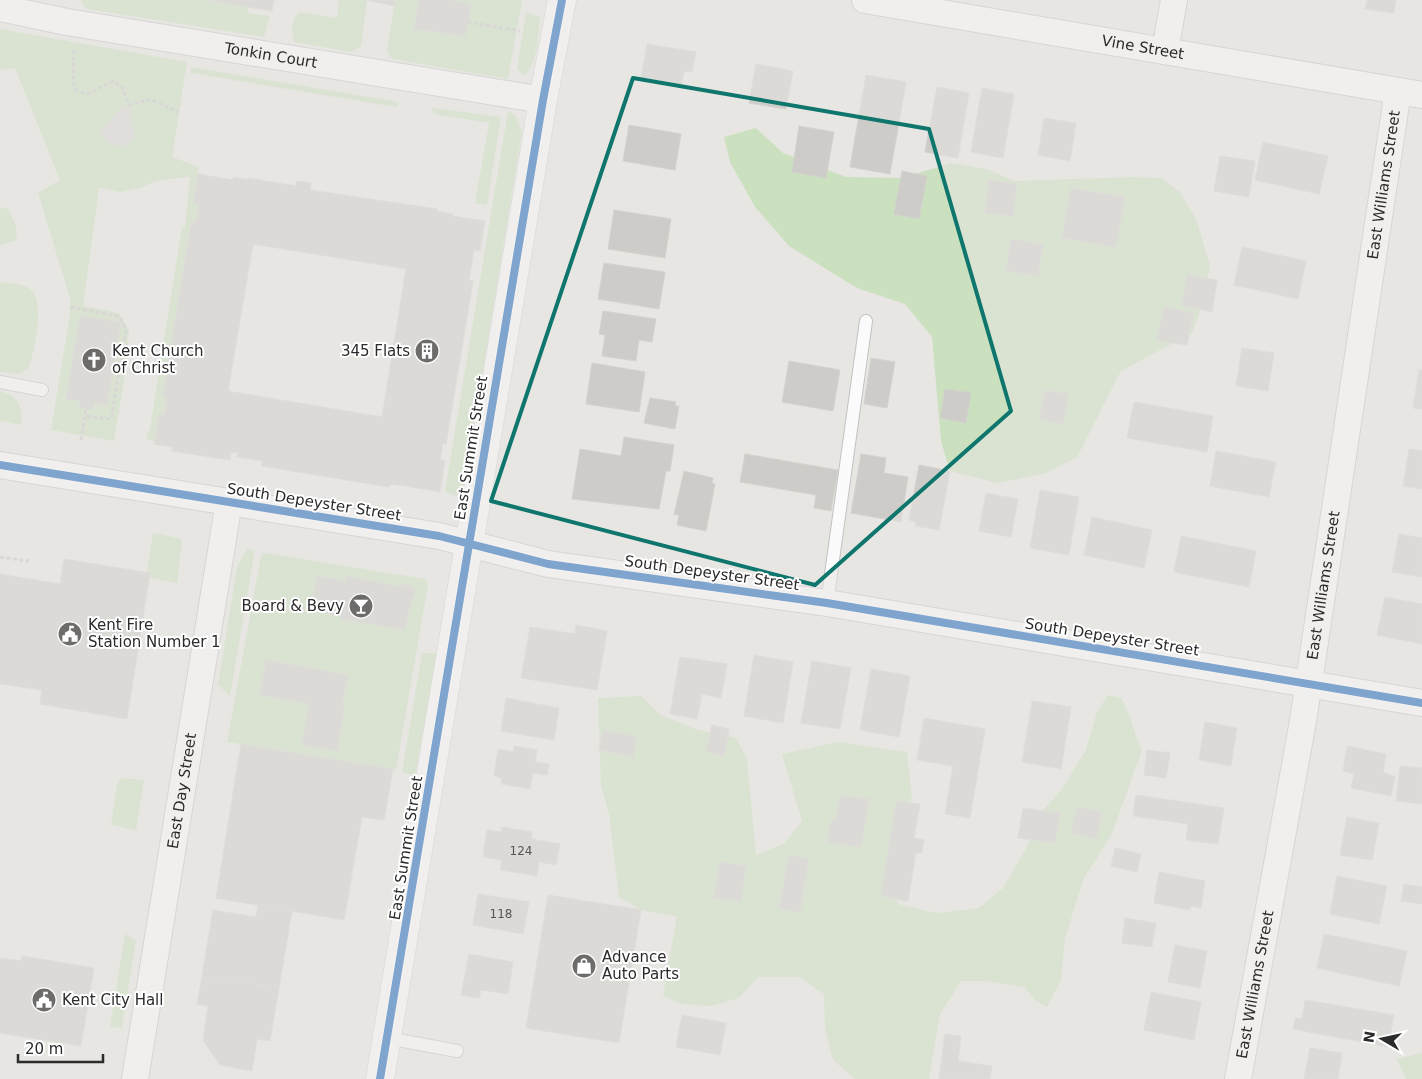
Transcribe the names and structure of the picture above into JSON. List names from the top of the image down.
{
  "streets": {
    "street": [
      "Vine Street",
      "Tonkin Court",
      "East Williams Street",
      "East Summit Street",
      "South Depeyster Street",
      "East Day Street"
    ]
  },
  "crossings": [
    ["Vine Street", "East Williams Street"],
    ["Tonkin Court", "East Summit Street"],
    ["East Williams Street", "South Depeyster Street"],
    ["East Summit Street", "South Depeyster Street"],
    ["South Depeyster Street", "East Day Street"]
  ],
  "places": {
    "building": ["345 Flats"],
    "church": ["Kent Church of Christ"],
    "bar": ["Board & Bevy"],
    "public building": ["Kent Fire Station Number 1", "Kent City Hall"],
    "shop": ["Advance Auto Parts"]
  },
  "house_numbers": ["124", "118"],
  "scale_bar": "20 m",
  "north": "left"
}
